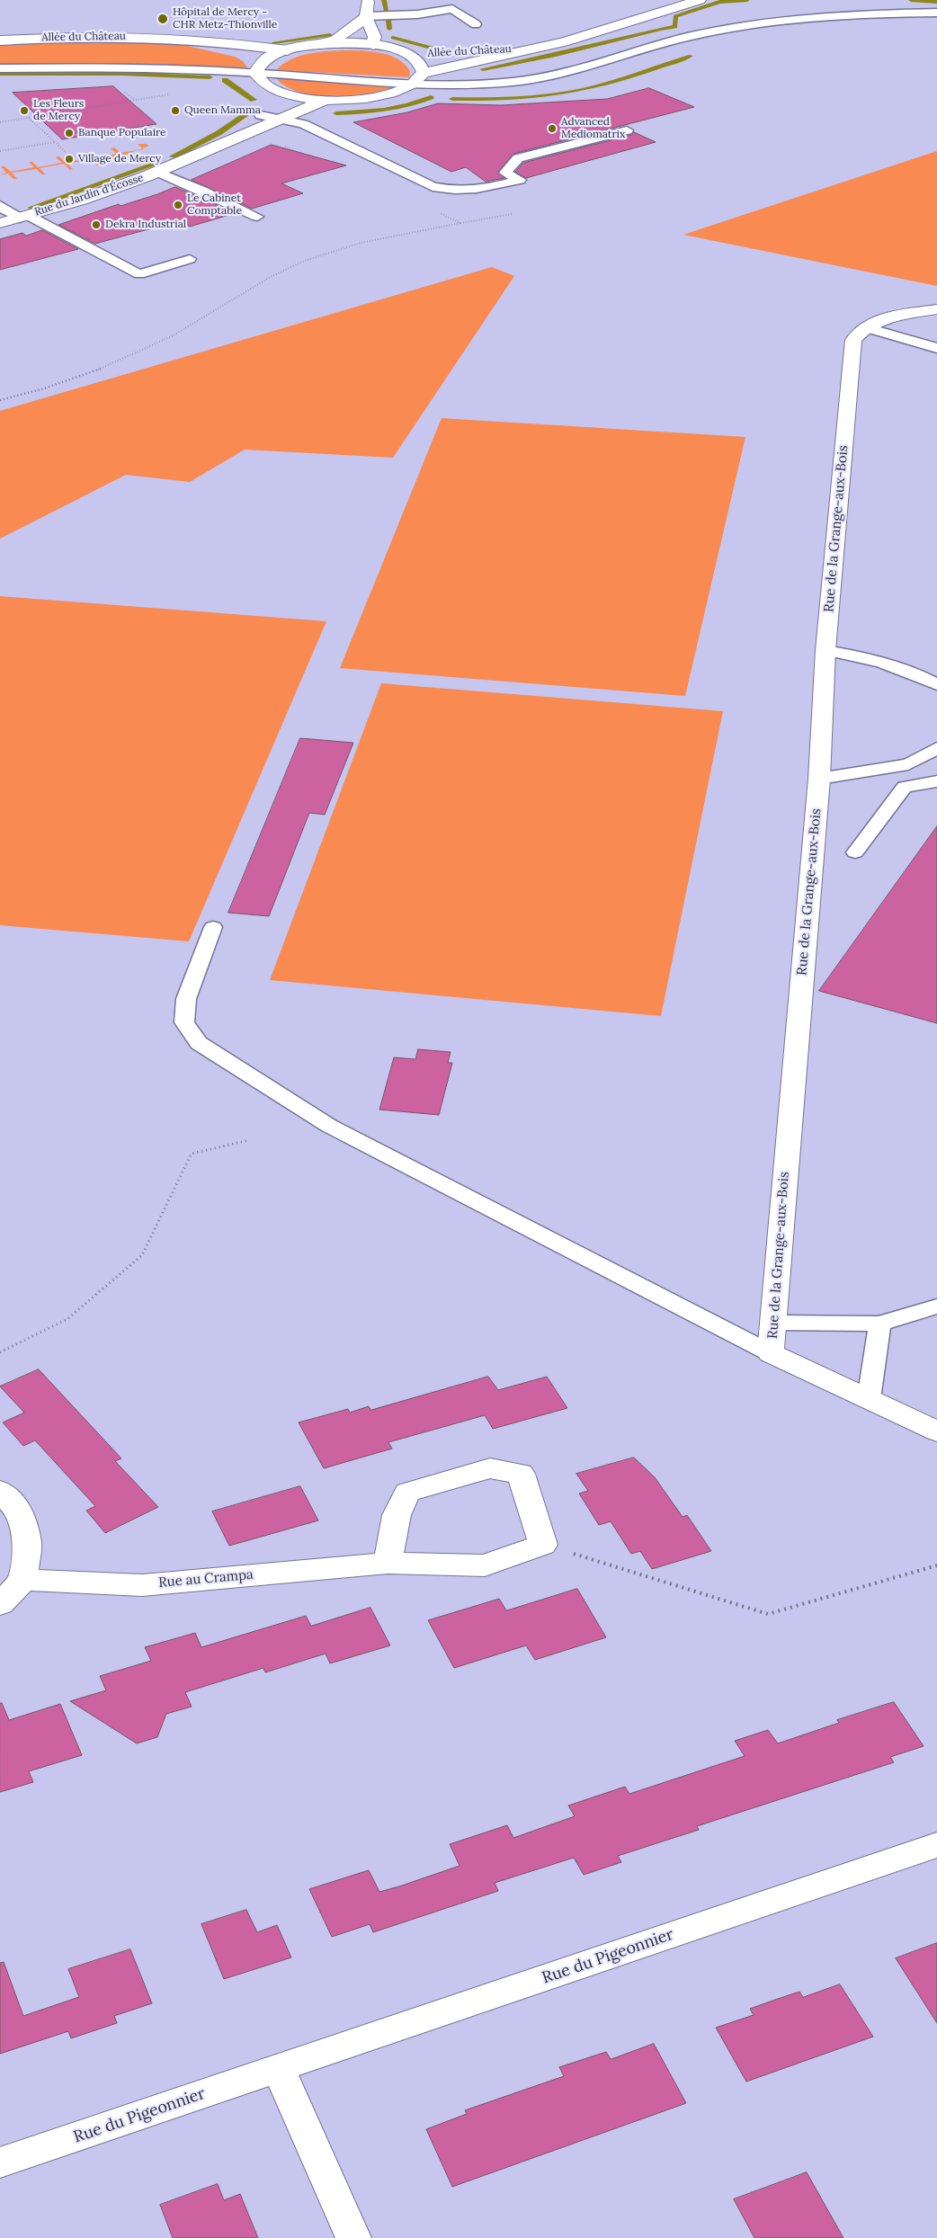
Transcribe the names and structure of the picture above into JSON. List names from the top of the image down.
{
  "streets": {
    "street": [
      "Allée du Château",
      "Rue du Jardin d'Écosse",
      "Rue de la Grange-aux-Bois",
      "Rue au Crampa",
      "Rue du Pigeonnier"
    ]
  },
  "crossings": [
    ["Allée du Château", "Rue du Jardin d'Écosse"]
  ],
  "places": [
    "Hôpital de Mercy - CHR Metz-Thionville",
    "Les Fleurs de Mercy",
    "Queen Mamma",
    "Advanced Mediomatrix",
    "Banque Populaire",
    "Village de Mercy",
    "Le Cabinet Comptable",
    "Dekra Industrial"
  ]
}
